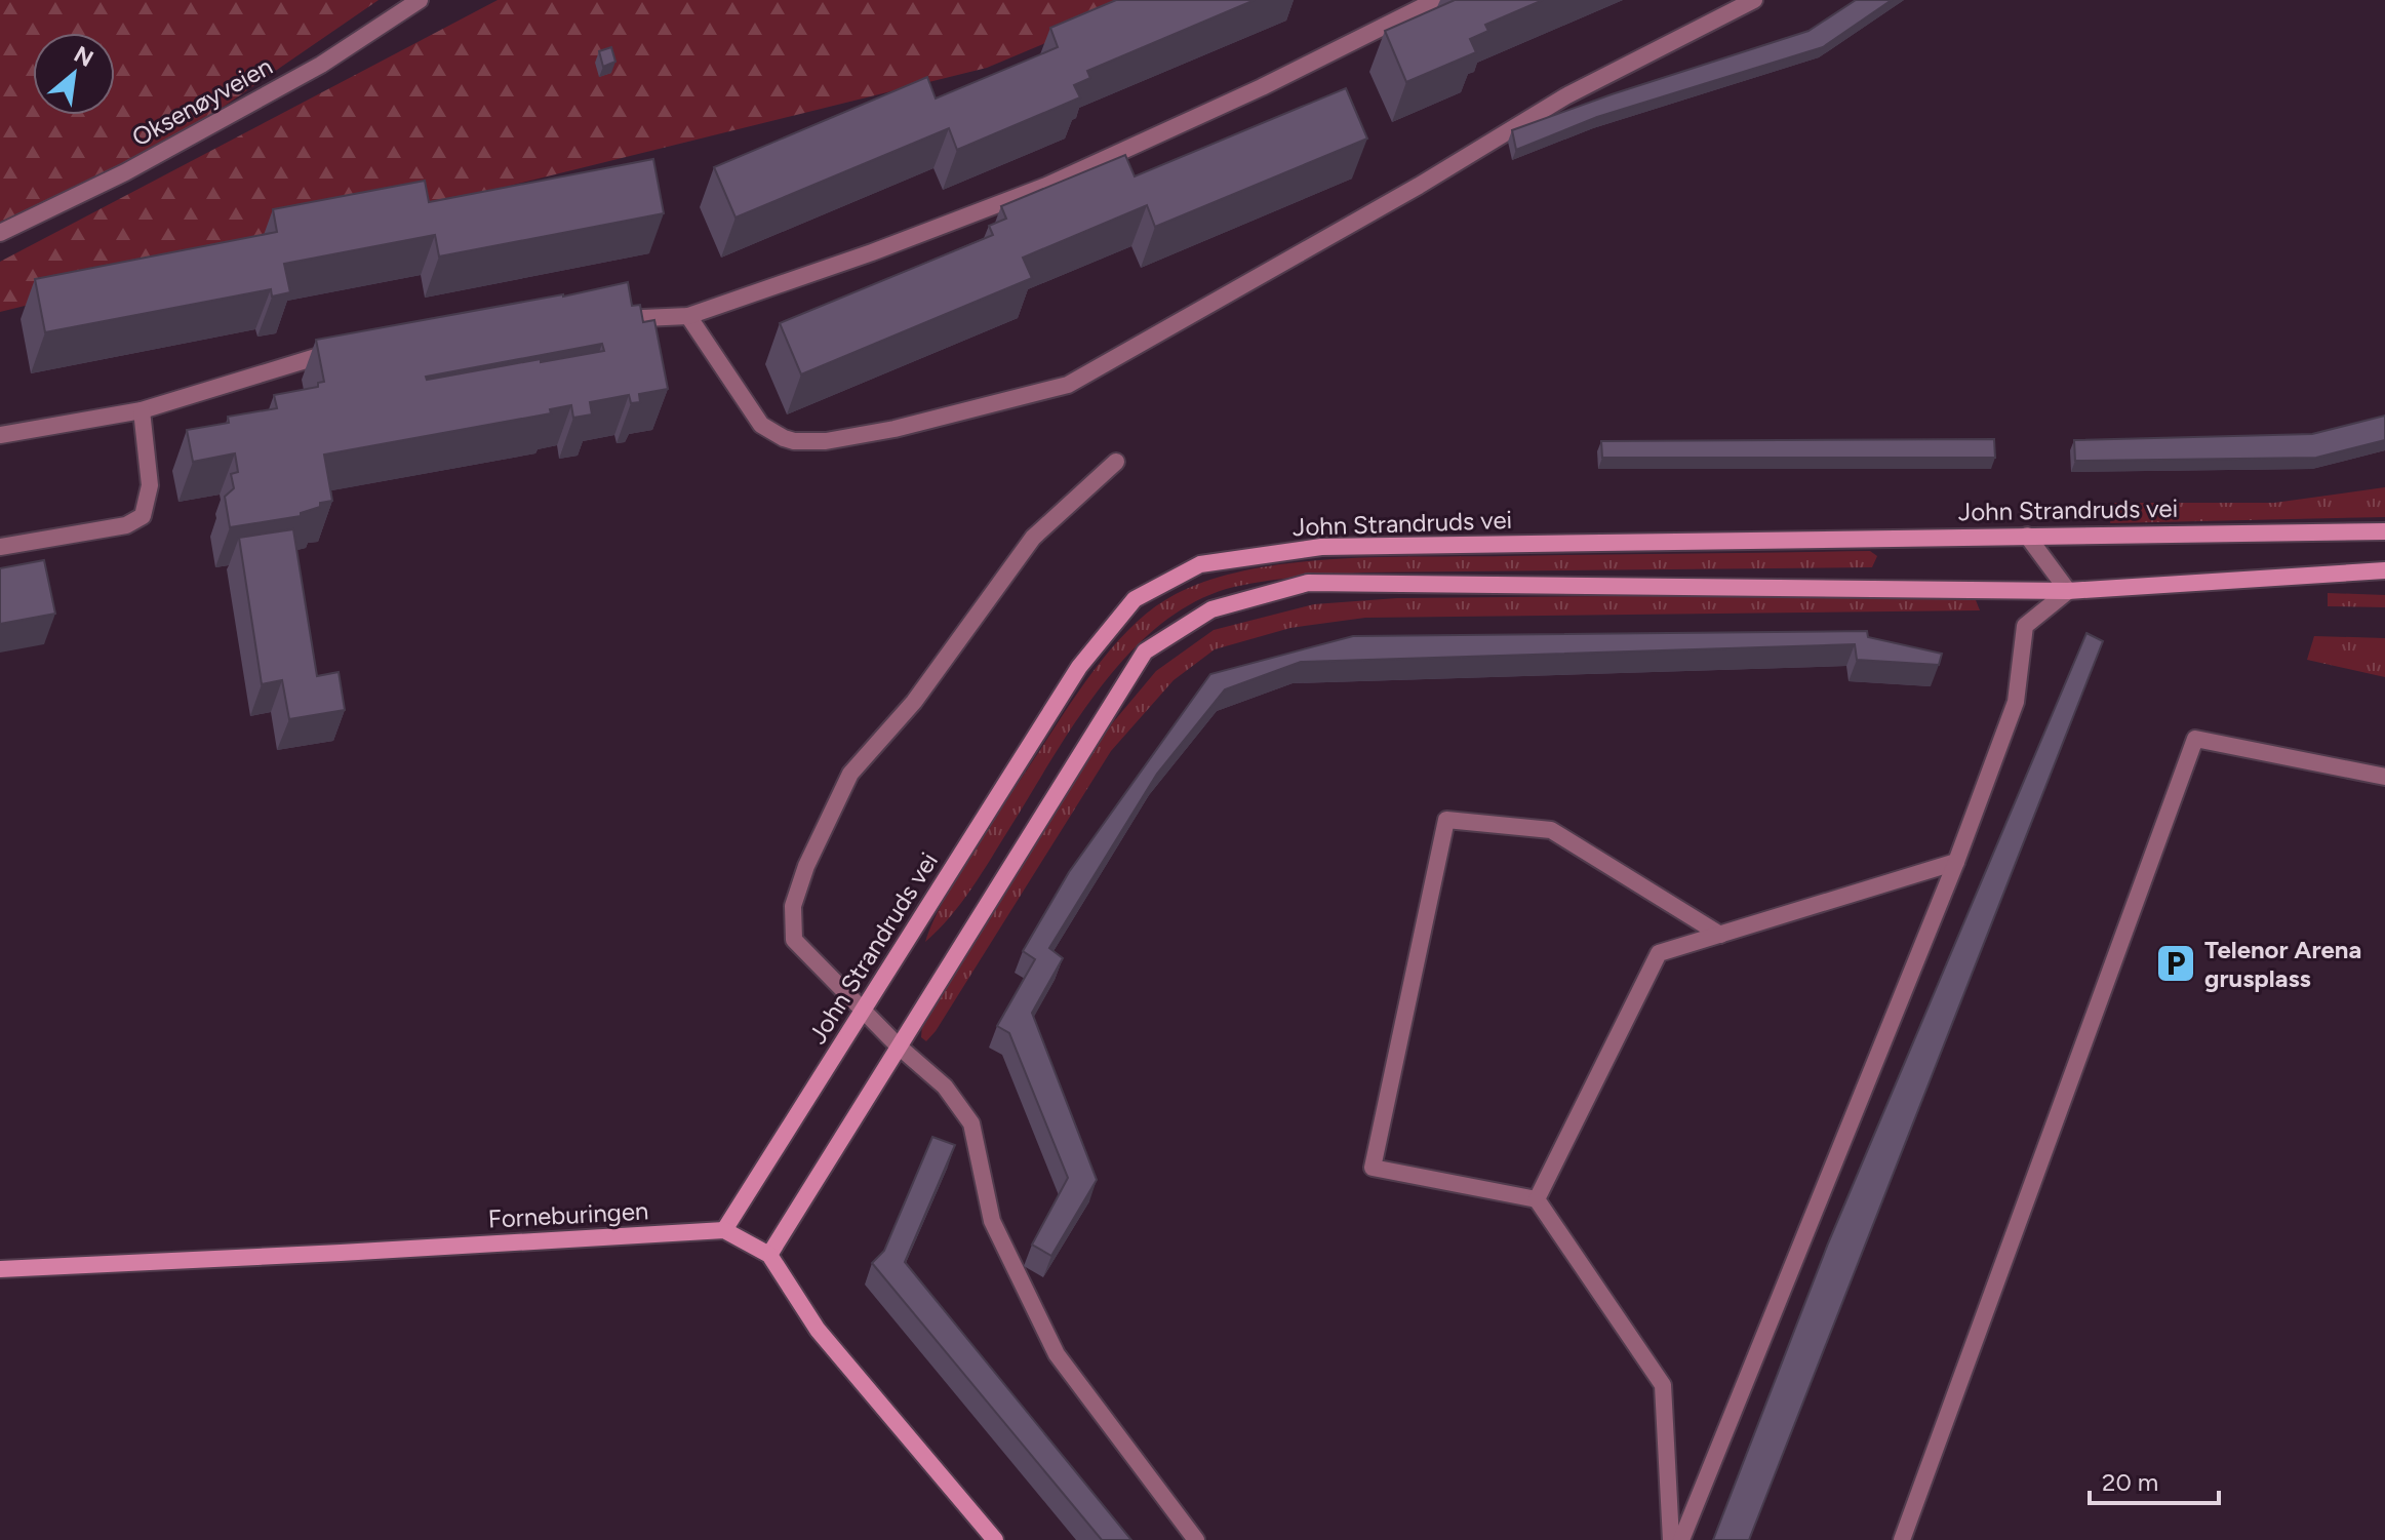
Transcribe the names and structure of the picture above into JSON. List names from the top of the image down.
{
  "streets": {
    "street": ["Oksenøyveien", "John Strandruds vei", "Forneburingen"]
  },
  "crossings": [
    ["John Strandruds vei", "Forneburingen"]
  ],
  "places": {
    "parking": ["Telenor Arena grusplass"]
  },
  "scale_bar": "20 m",
  "north": "top right"
}
